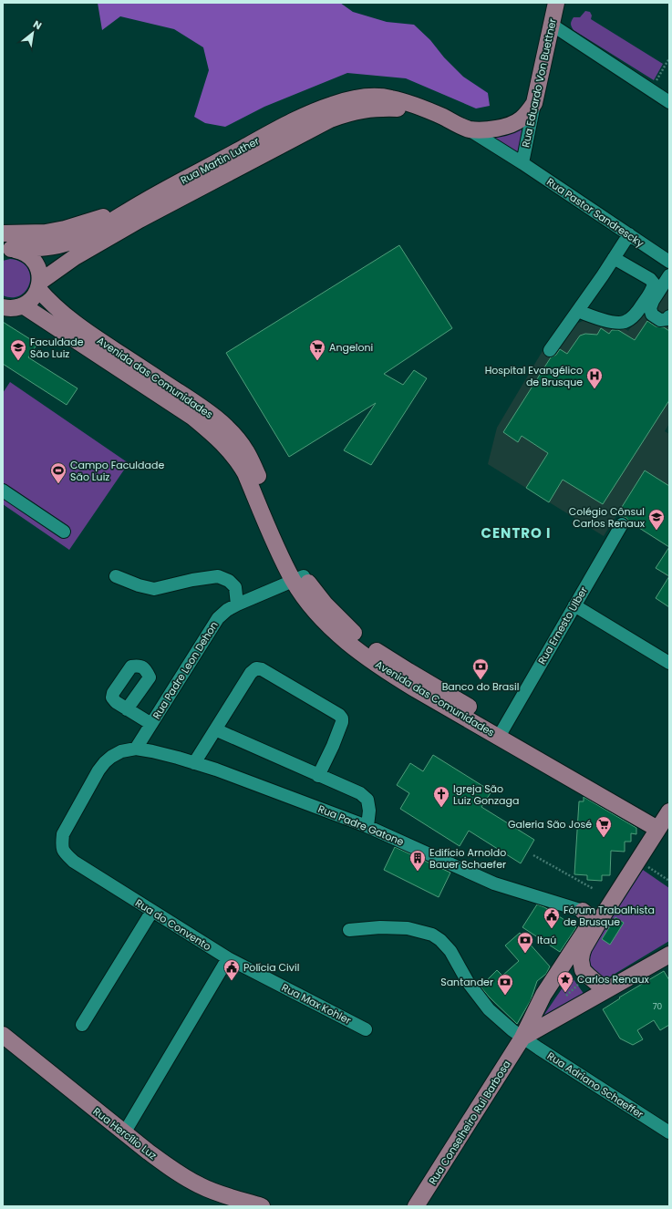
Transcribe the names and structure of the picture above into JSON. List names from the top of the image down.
{
  "streets": {
    "main road": [
      "Rua Eduardo Von Buettner",
      "Rua Martin Luther",
      "Avenida das Comunidades",
      "Rua Conselheiro Rui Barbosa",
      "Rua Hercílio Luz"
    ],
    "street": [
      "Rua Pastor Sandrescky",
      "Rua Ernesto Ulber",
      "Rua Padre Leon Dehon",
      "Rua Padre Gatone",
      "Rua do Convento",
      "Rua Max Kohler",
      "Rua Adriano Schaeffer"
    ]
  },
  "crossings": [
    ["Rua Eduardo Von Buettner", "Rua Martin Luther"],
    ["Rua Eduardo Von Buettner", "Rua Pastor Sandrescky"],
    ["Rua Martin Luther", "Rua Pastor Sandrescky"],
    ["Rua Martin Luther", "Avenida das Comunidades"],
    ["Avenida das Comunidades", "Rua Ernesto Ulber"],
    ["Avenida das Comunidades", "Rua Padre Leon Dehon"],
    ["Rua Padre Leon Dehon", "Rua Padre Gatone"],
    ["Rua Padre Leon Dehon", "Rua do Convento"],
    ["Rua Padre Gatone", "Rua do Convento"],
    ["Rua Padre Gatone", "Rua Conselheiro Rui Barbosa"],
    ["Rua do Convento", "Rua Max Kohler"],
    ["Rua Adriano Schaeffer", "Rua Conselheiro Rui Barbosa"]
  ],
  "districts": ["CENTRO I"],
  "places": {
    "school or university": ["Faculdade São Luiz", "Colégio Cônsul Carlos Renaux"],
    "supermarket": ["Angeloni", "Galeria São José"],
    "hospital": ["Hospital Evangélico de Brusque"],
    "sports": ["Campo Faculdade São Luiz"],
    "bank": ["Banco do Brasil", "Itaú", "Santander"],
    "church": ["Igreja São Luiz Gonzaga"],
    "building": ["Edifício Arnoldo Bauer Schaefer"],
    "public building": ["Fórum Trabalhista de Brusque", "Polícia Civil"],
    "place": ["Carlos Renaux"]
  },
  "house_numbers": ["70"],
  "north": "top right"
}
